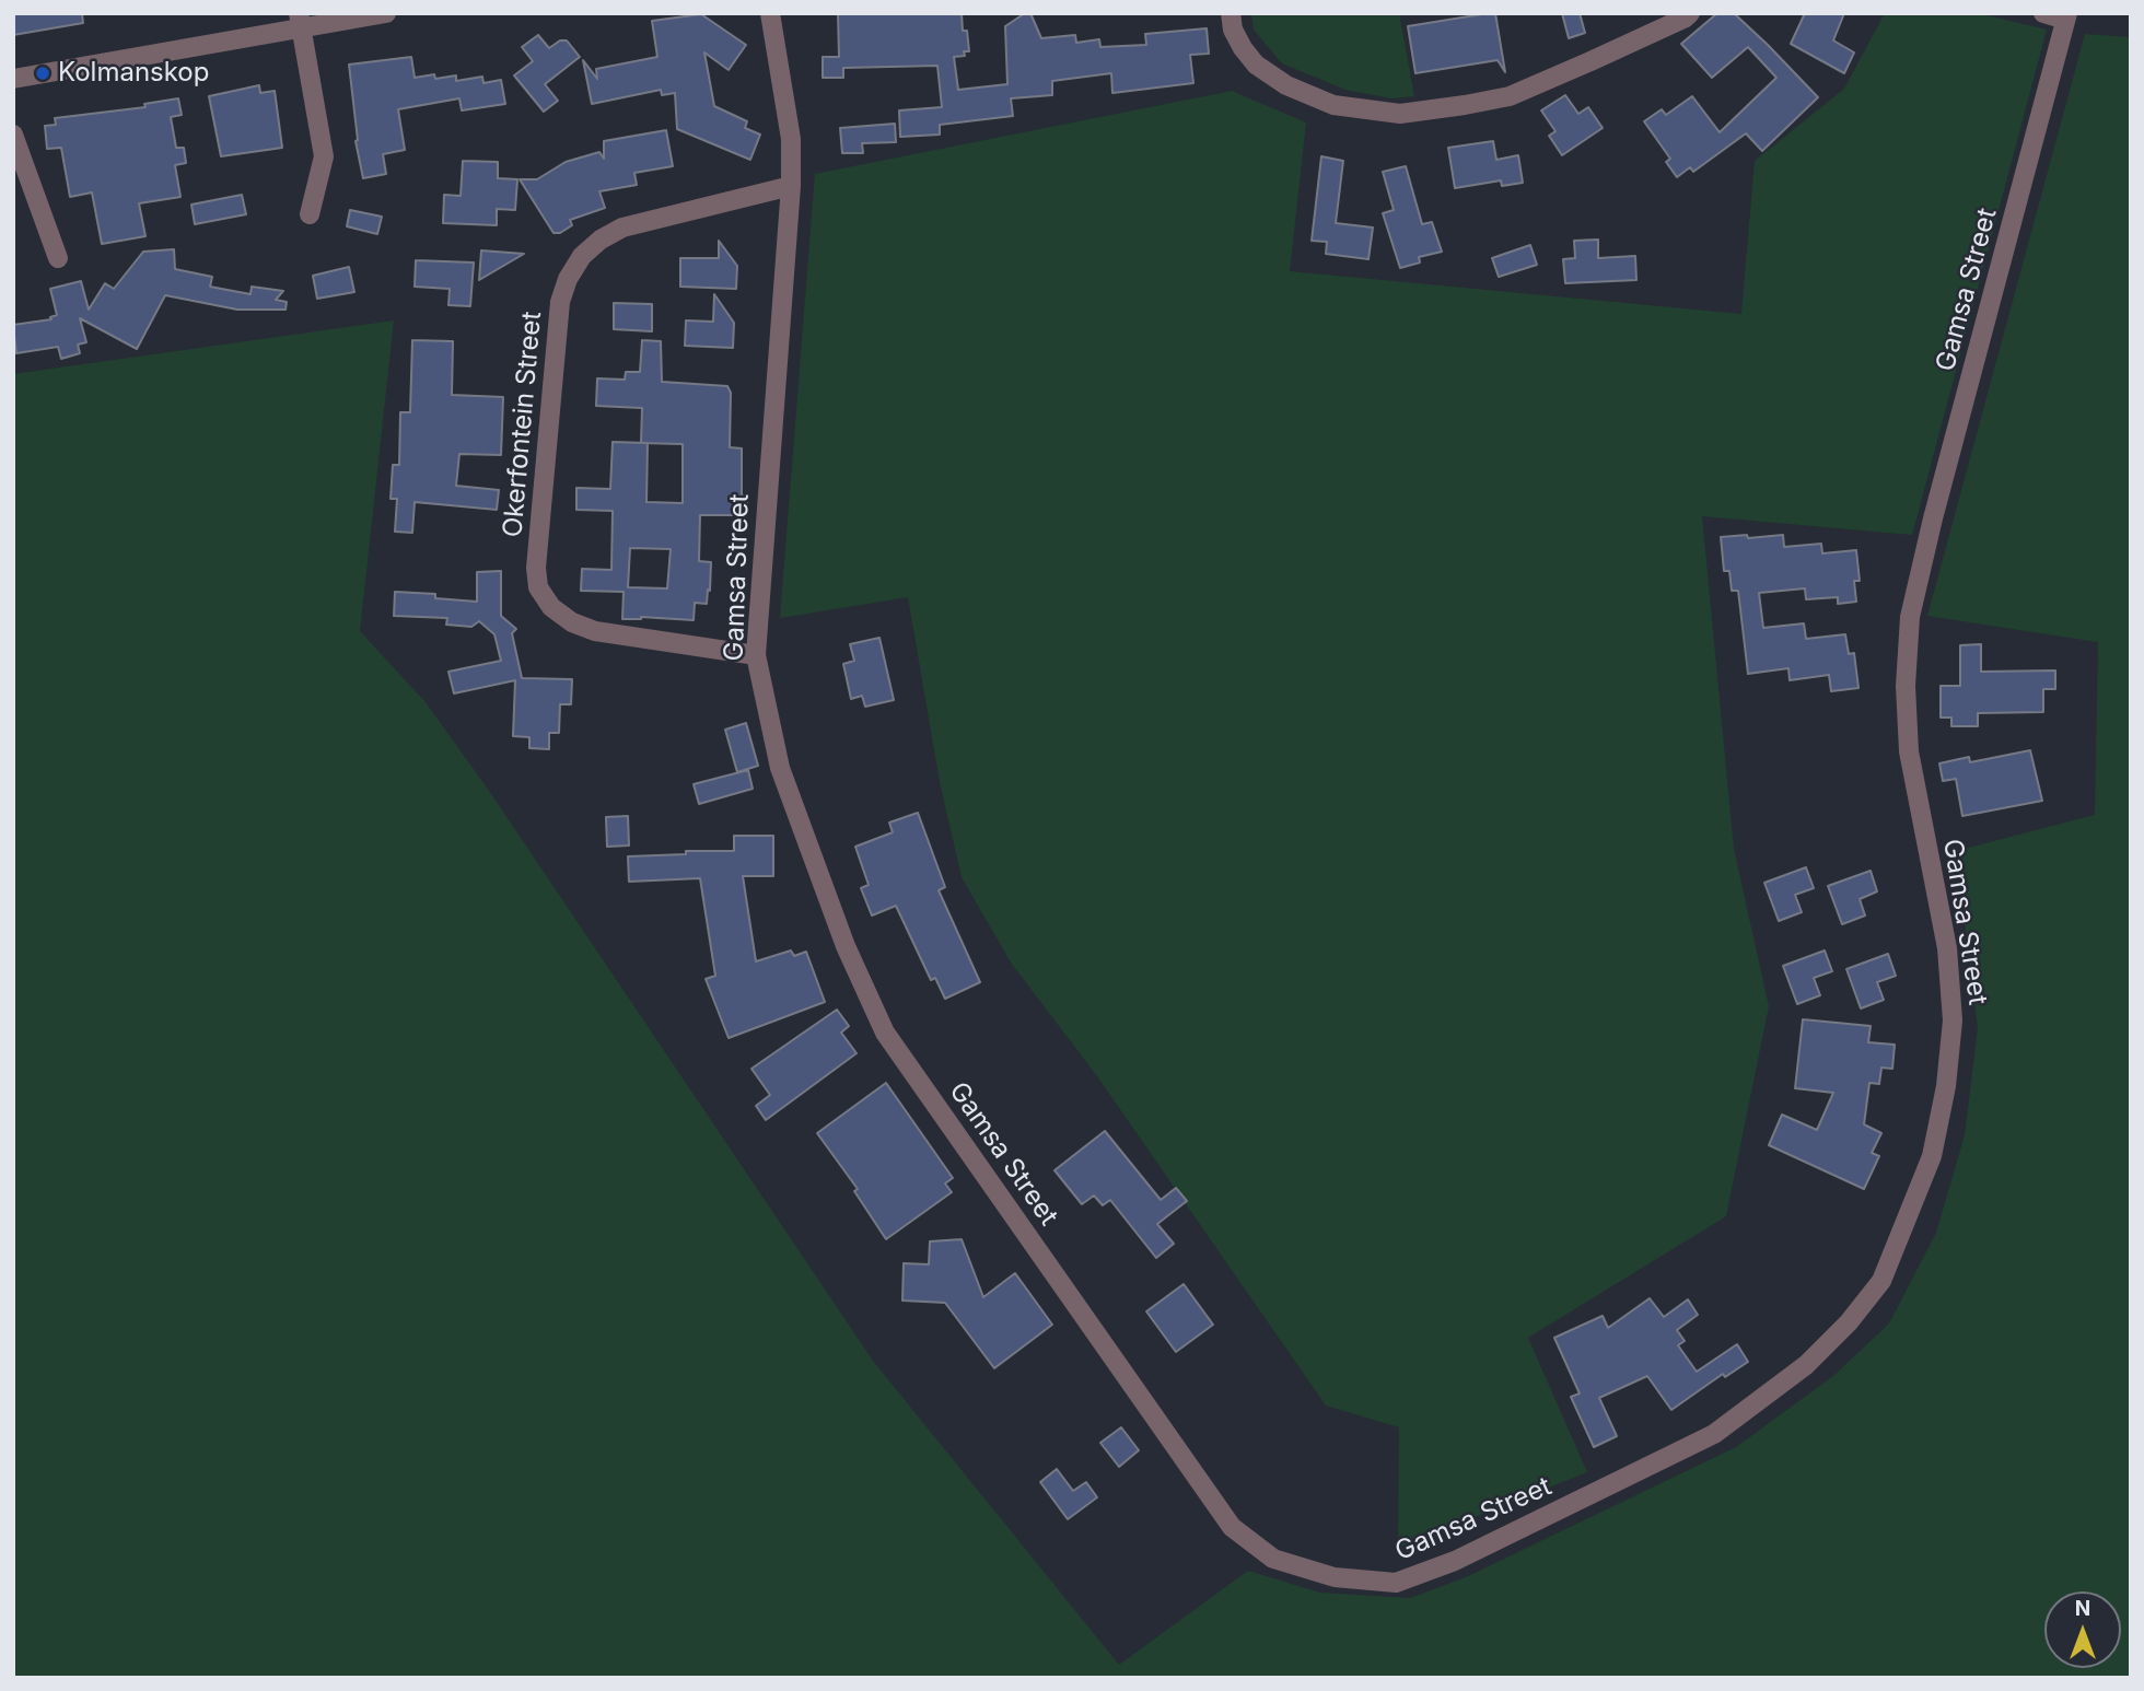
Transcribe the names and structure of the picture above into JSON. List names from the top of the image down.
{
  "streets": {
    "street": ["Gamsa Street", "Okerfontein Street"]
  },
  "crossings": [
    ["Gamsa Street", "Okerfontein Street"]
  ],
  "places": ["Kolmanskop"],
  "north": "top"
}
